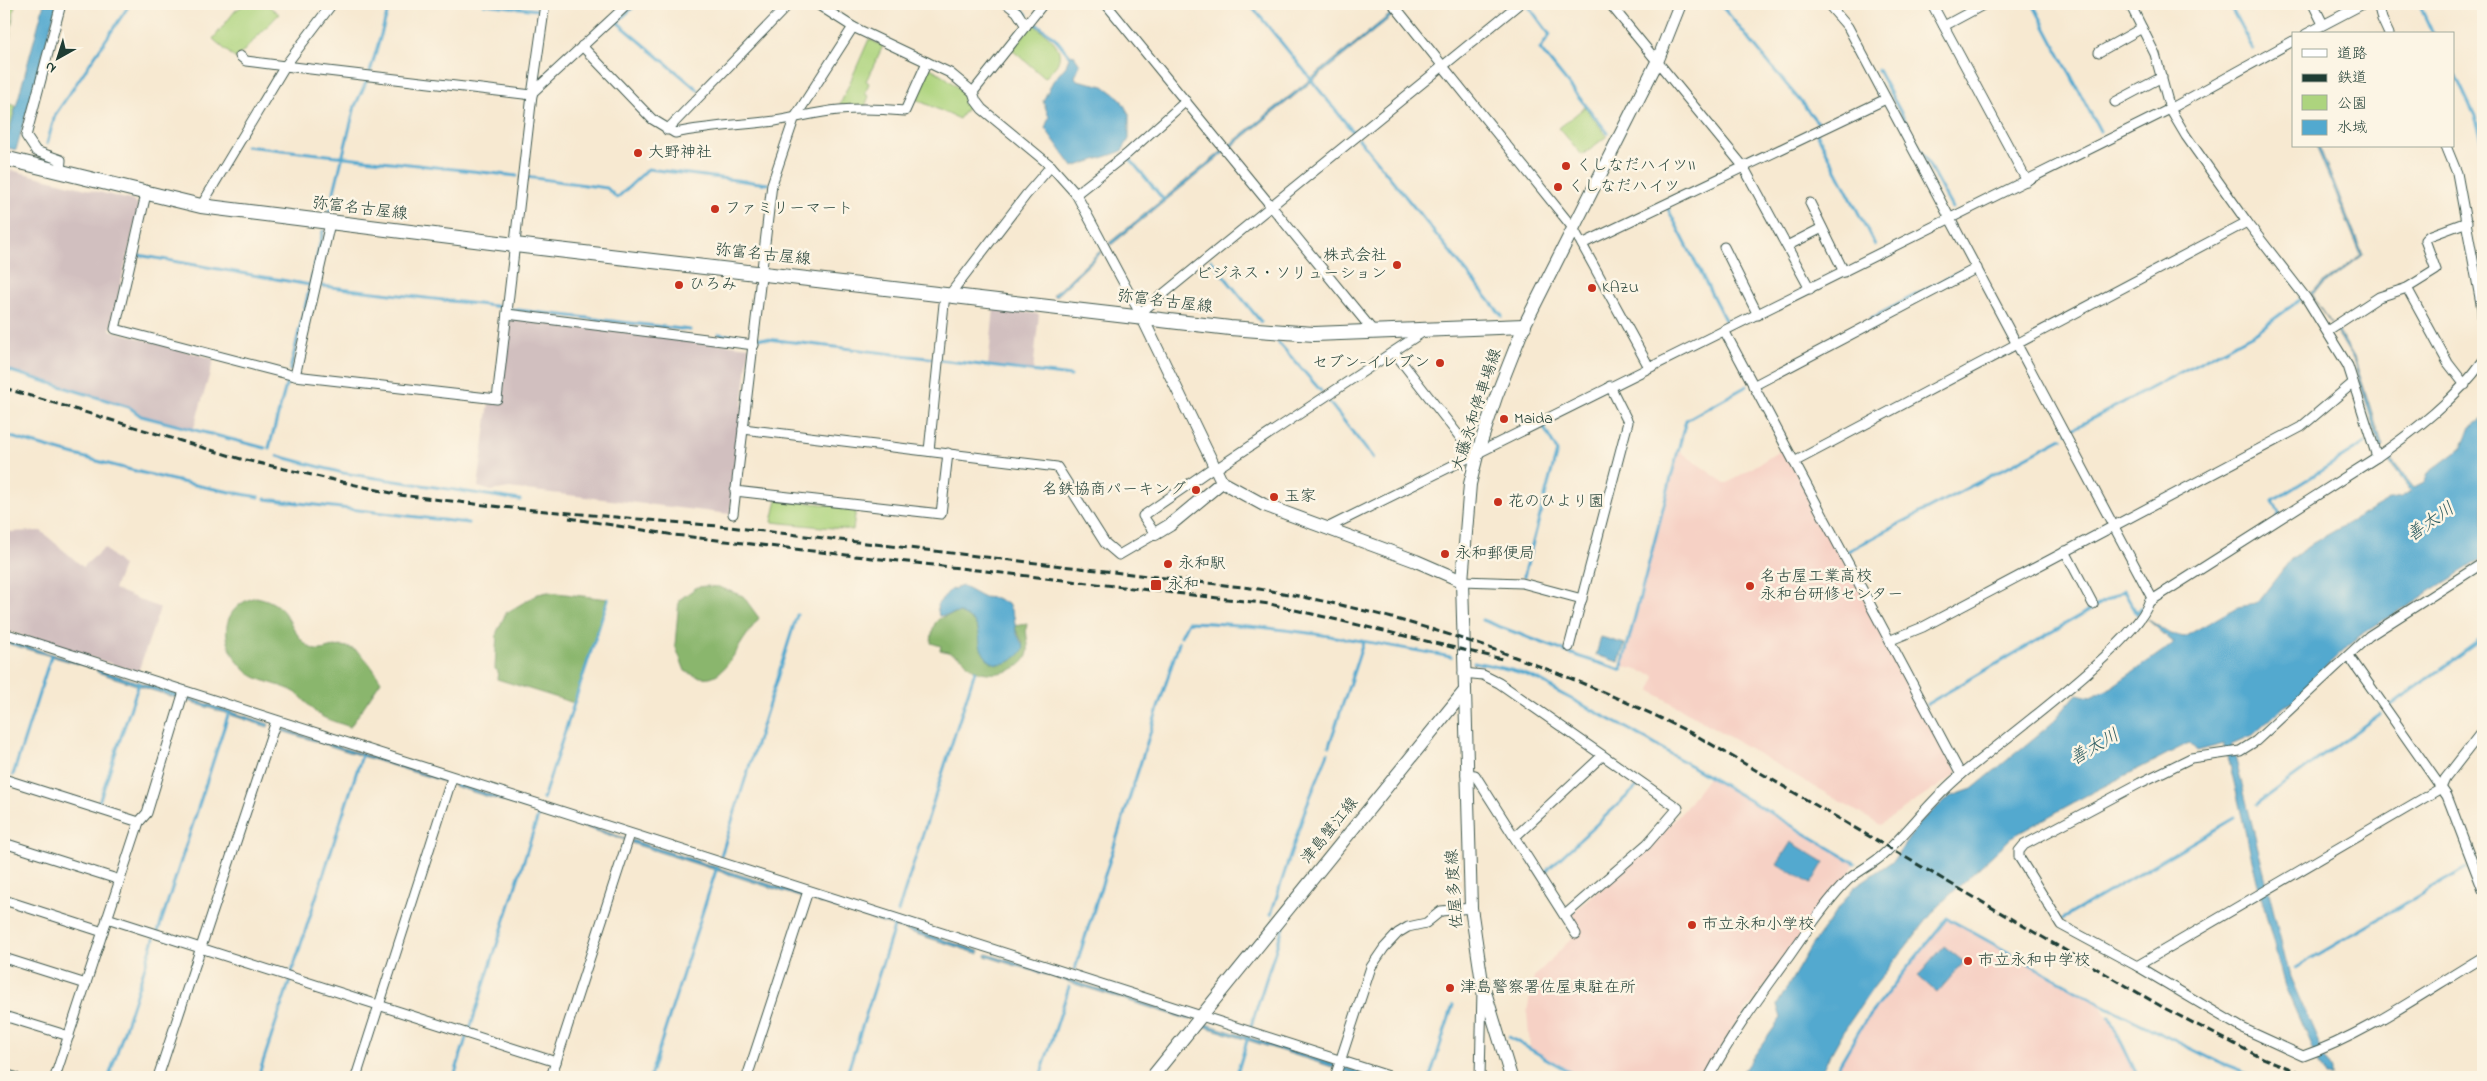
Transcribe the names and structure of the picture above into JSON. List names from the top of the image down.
{
  "streets": {
    "main road": [
      "弥富名古屋線",
      "大藤永和停車場線",
      "津島蟹江線",
      "佐屋多度線"
    ]
  },
  "crossings": [
    ["弥富名古屋線", "大藤永和停車場線"],
    ["津島蟹江線", "佐屋多度線"]
  ],
  "water": ["善太川"],
  "places": {
    "other": [
      "大野神社",
      "くしなだハイツII",
      "くしなだハイツ",
      "ファミリーマート",
      "株式会社 ビジネス・ソリューション",
      "ひろみ",
      "KAZU",
      "セブン-イレブン",
      "Maida",
      "名鉄協商パーキング",
      "玉家",
      "花のひより園",
      "永和郵便局",
      "永和駅",
      "名古屋工業高校 永和台研修センター",
      "市立永和小学校",
      "市立永和中学校",
      "津島警察署佐屋東駐在所"
    ],
    "transit": ["永和"]
  },
  "legend": [
    "道路",
    "鉄道",
    "公園",
    "水域"
  ],
  "north": "bottom left"
}
